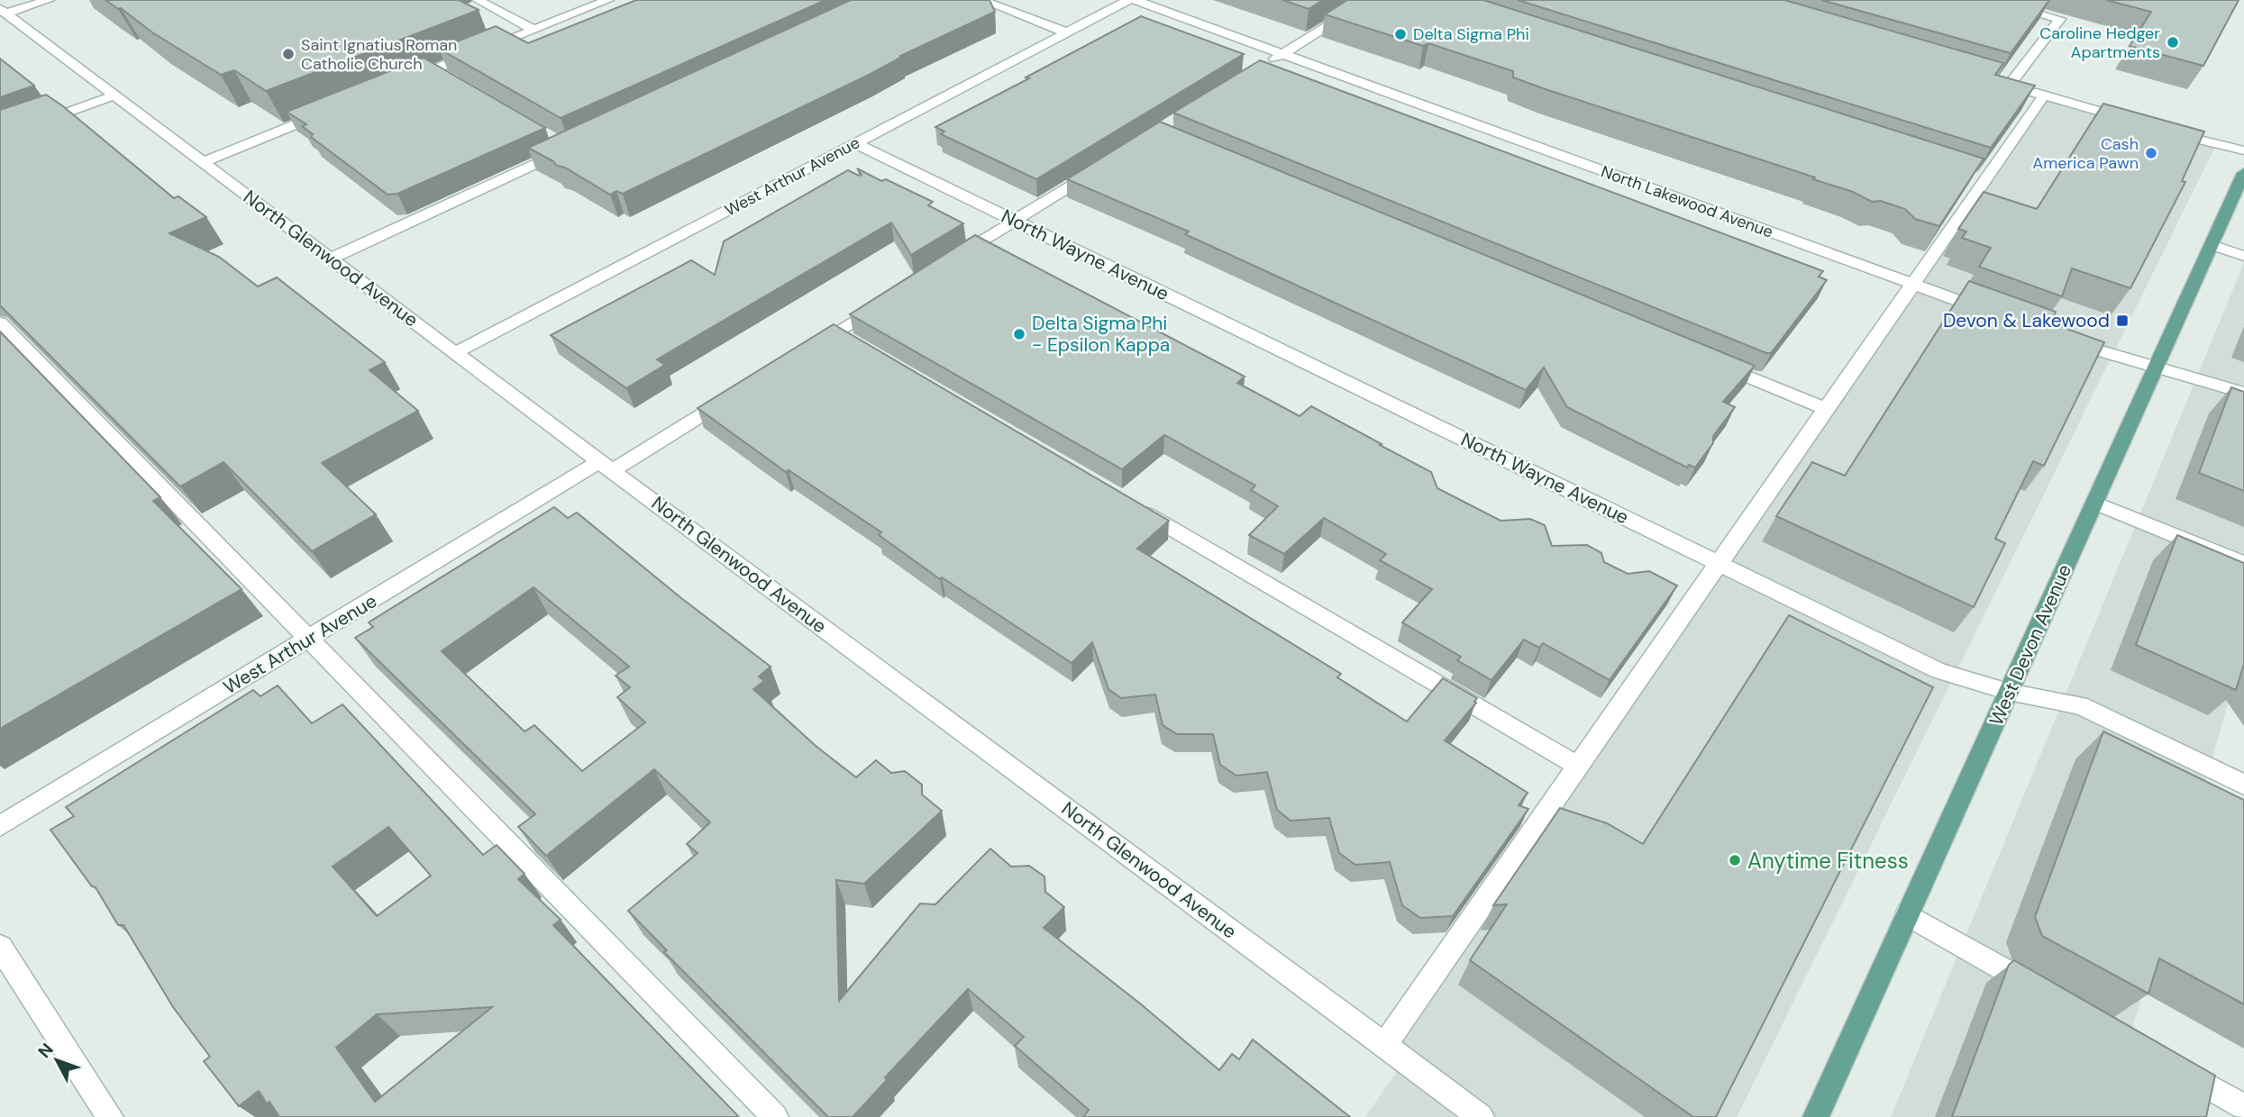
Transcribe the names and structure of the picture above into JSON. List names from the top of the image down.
{
  "streets": {
    "main road": ["West Devon Avenue"],
    "street": [
      "West Arthur Avenue",
      "North Lakewood Avenue",
      "North Wayne Avenue",
      "North Glenwood Avenue"
    ]
  },
  "crossings": [
    ["West Arthur Avenue", "North Wayne Avenue"],
    ["West Arthur Avenue", "North Glenwood Avenue"],
    ["North Wayne Avenue", "West Devon Avenue"]
  ],
  "places": {
    "other": [
      "Delta Sigma Phi",
      "Caroline Hedger Apartments",
      "Saint Ignatius Roman Catholic Church",
      "Cash America Pawn",
      "Delta Sigma Phi - Epsilon Kappa",
      "Anytime Fitness"
    ],
    "transit": ["Devon & Lakewood"]
  },
  "north": "top left"
}
